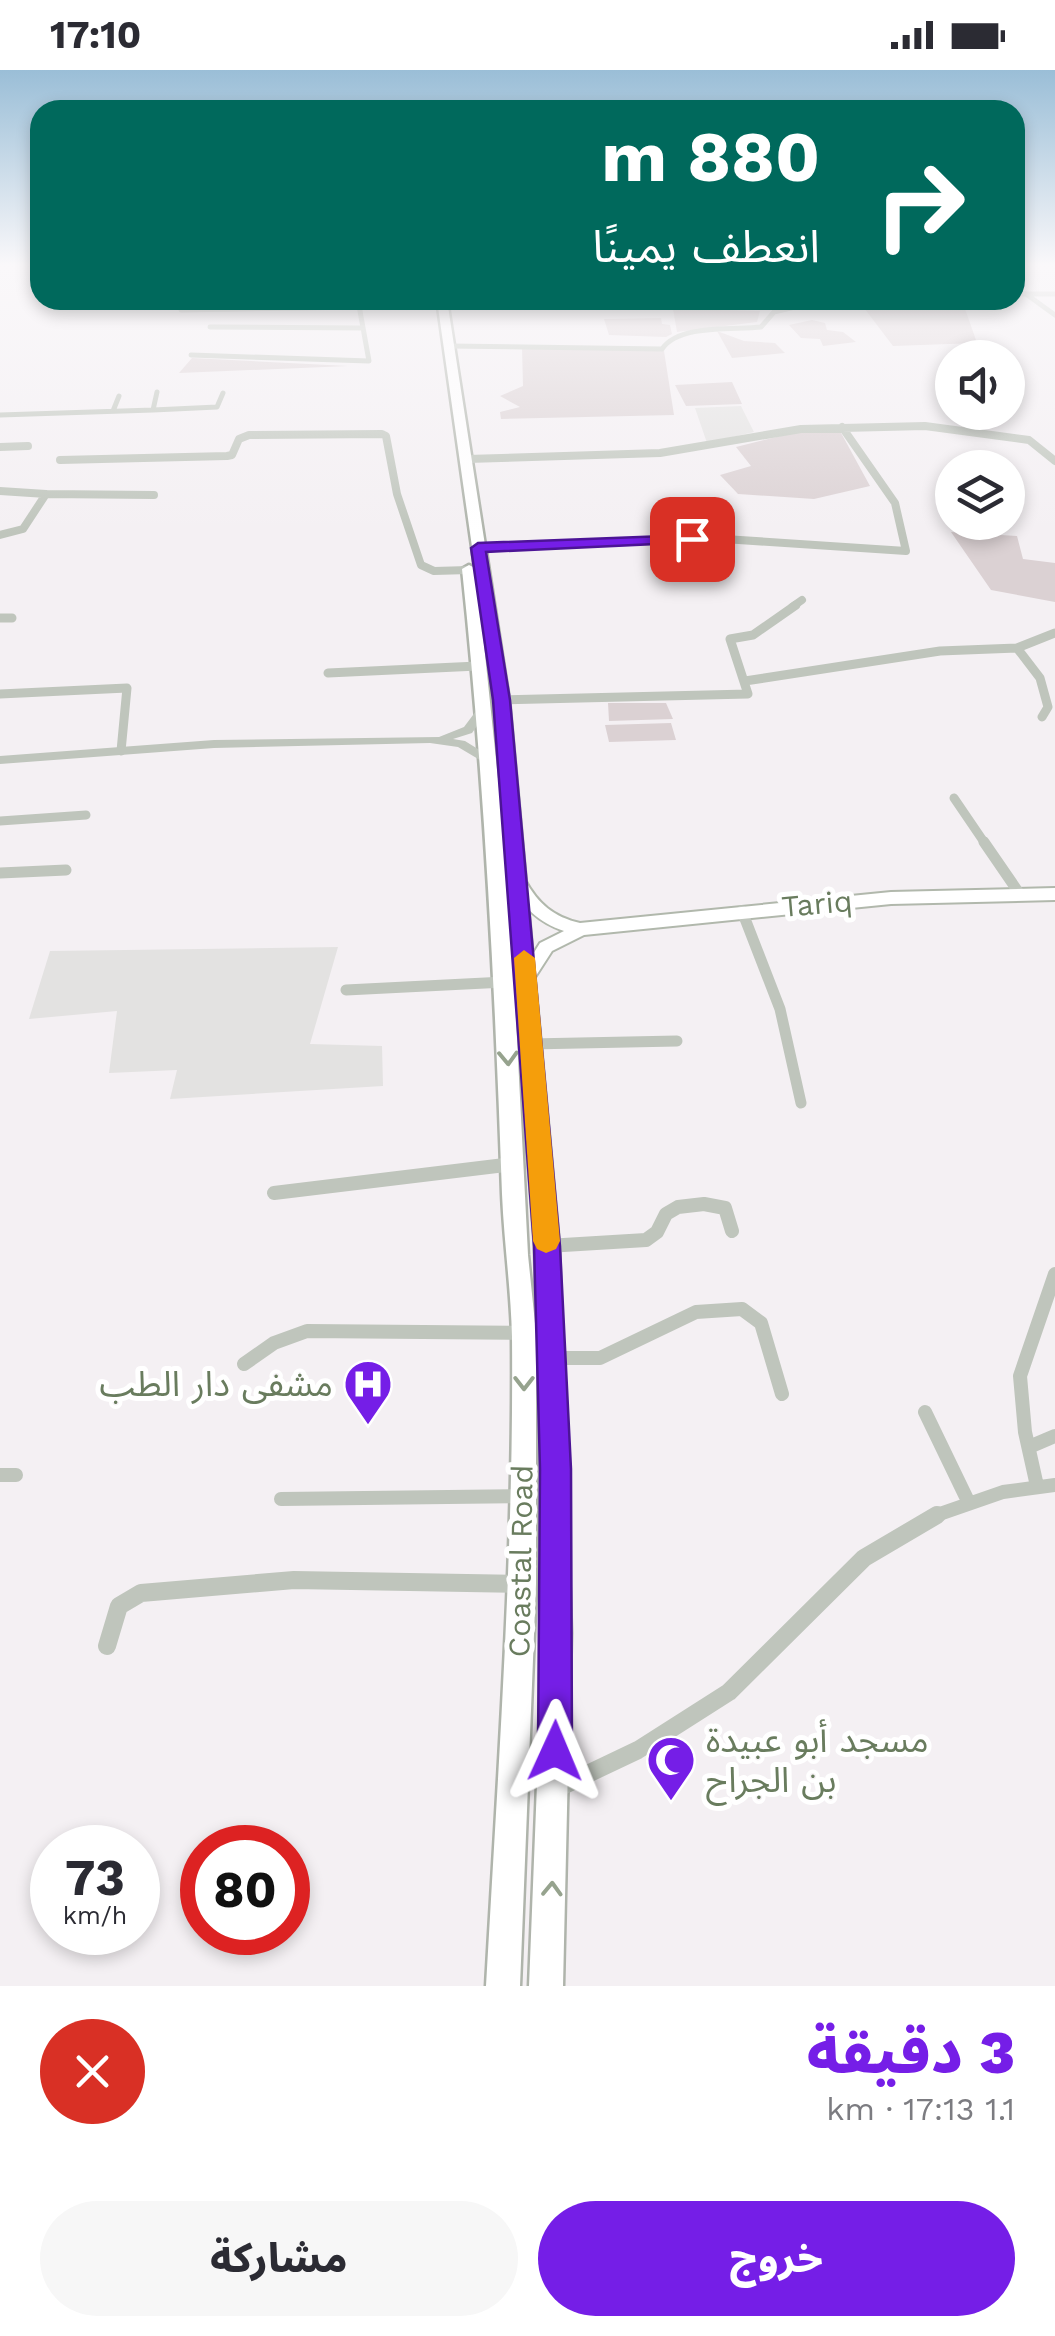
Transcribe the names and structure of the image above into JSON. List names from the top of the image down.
{
  "streets": {
    "highway": ["Coastal Road"],
    "main road": ["Tariq"]
  },
  "places": {
    "hospital": ["مشفى دار الطب"],
    "mosque": ["مسجد أبو عبيدة بن الجراح"]
  },
  "page": {
    "status": "17:10",
    "turn": ["880 m", "انعطف يمينًا"],
    "speed": "73 km/h",
    "limit": "80",
    "heading": ["3 دقيقة", "1.1 km · 17:13"],
    "buttons": ["خروج", "مشاركة"]
  }
}
